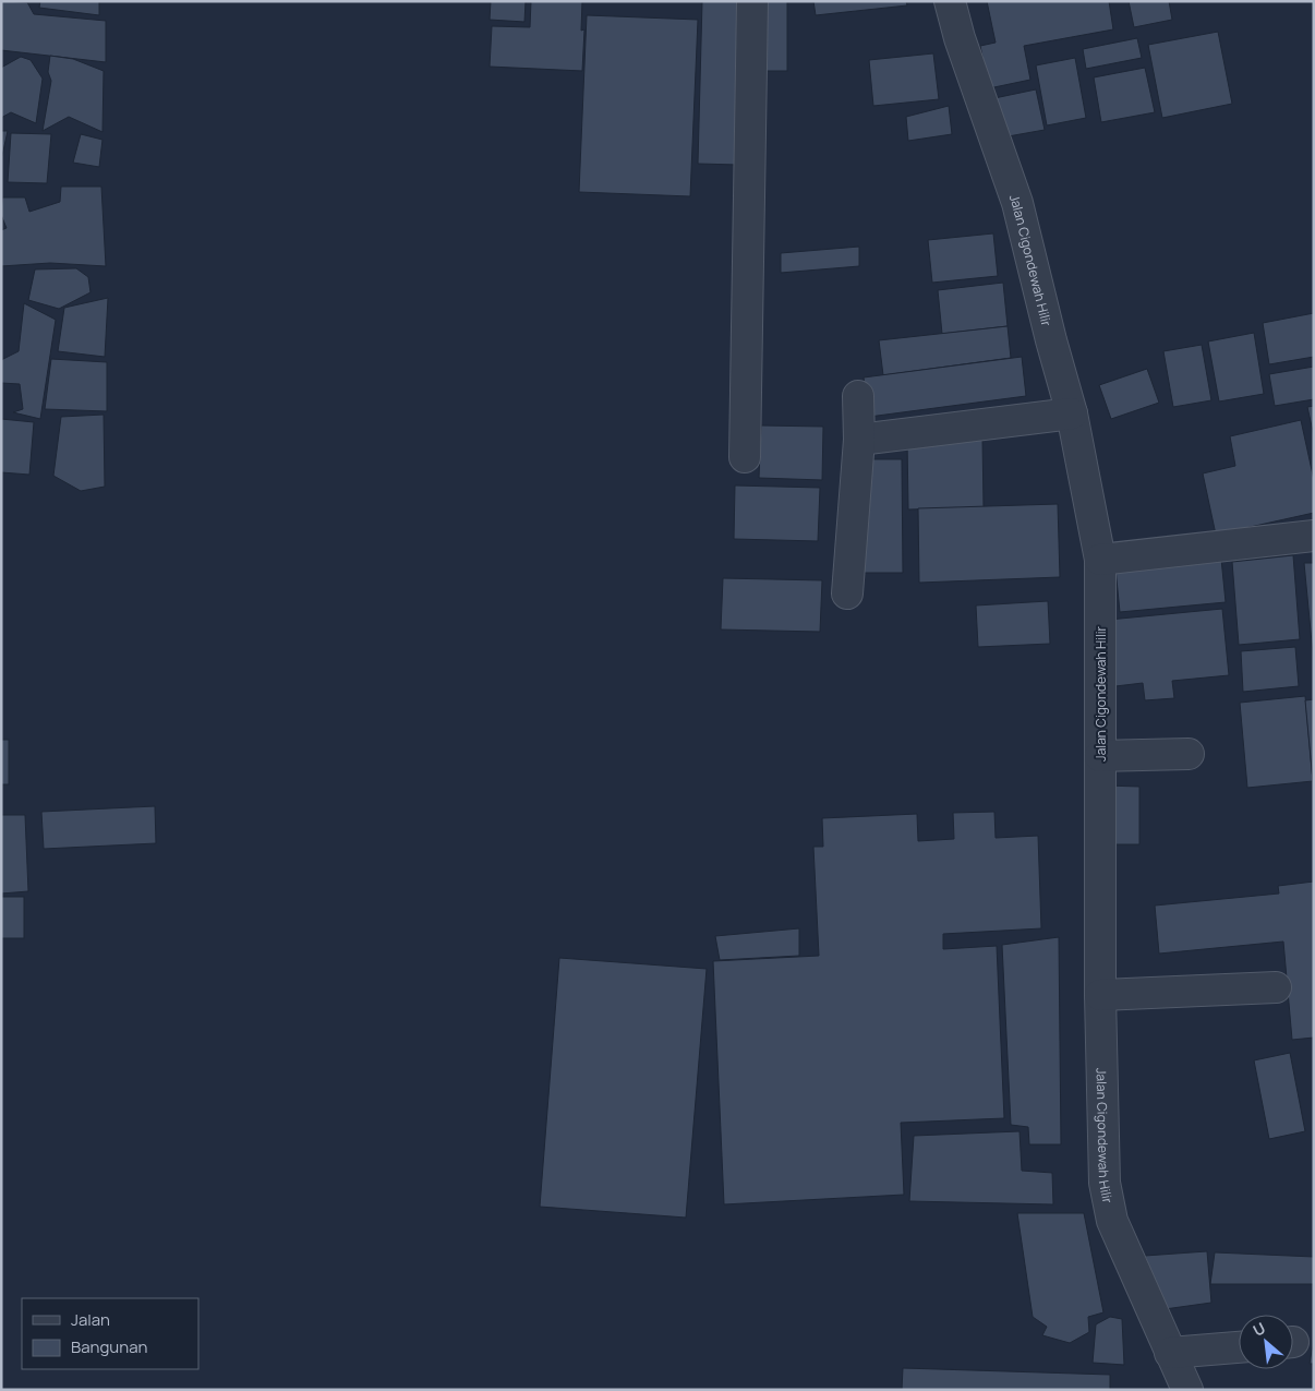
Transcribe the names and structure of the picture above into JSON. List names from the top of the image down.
{
  "streets": {
    "street": ["Jalan Cigondewah Hilir"]
  },
  "legend": ["Jalan", "Bangunan"],
  "north": "top left"
}
